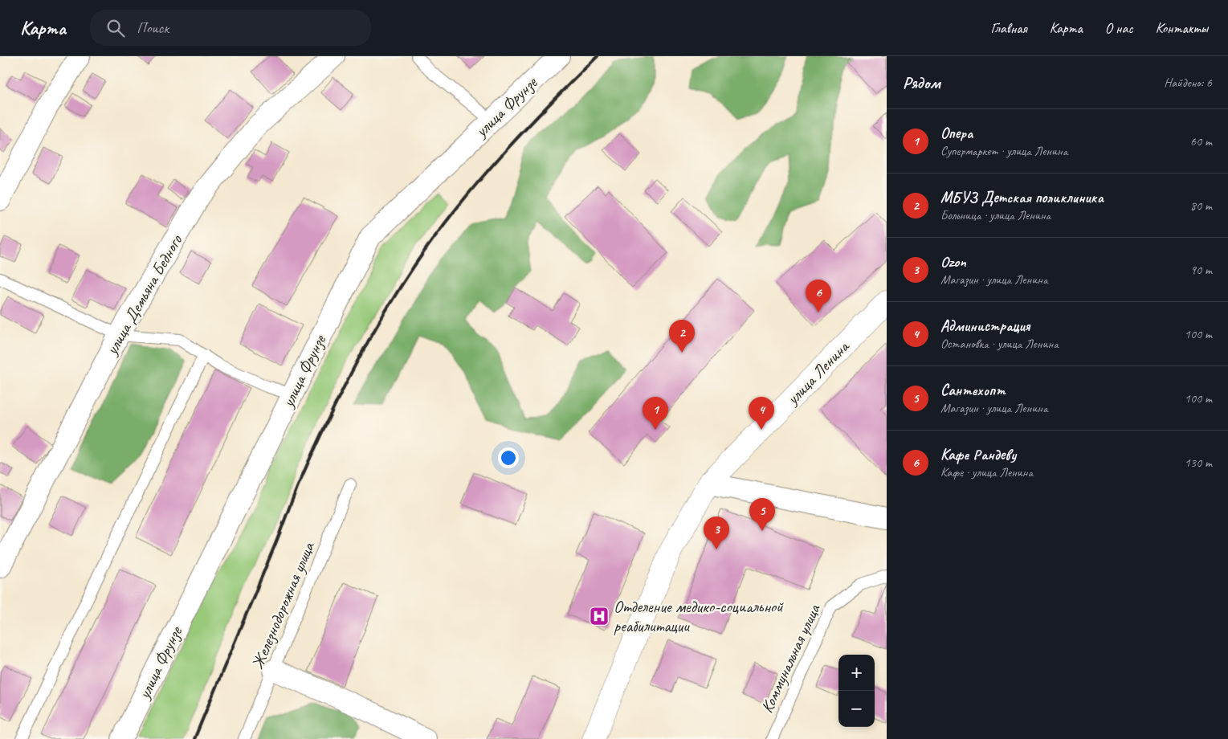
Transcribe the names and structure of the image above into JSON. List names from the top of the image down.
{
  "streets": {
    "main road": ["улица Ленина"],
    "street": ["улица Фрунзе", "улица Демьяна Бедного"],
    "lane": ["Железнодорожная улица", "Коммунальная улица"]
  },
  "places": {
    "hospital": ["Отделение медико-социальной реабилитации"]
  },
  "page": {
    "header": "Карта",
    "search": "Поиск",
    "nav": [
      "Главная",
      "Карта",
      "О нас",
      "Контакты"
    ],
    "heading": ["Рядом", "Найдено: 6"],
    "list": [
      {
        "mark": "1",
        "name": "Опера",
        "note": "Супермаркет · улица Ленина",
        "value": "60 m"
      },
      {
        "mark": "2",
        "name": "МБУЗ Детская поликлиника",
        "note": "Больница · улица Ленина",
        "value": "80 m"
      },
      {
        "mark": "3",
        "name": "Ozon",
        "note": "Магазин · улица Ленина",
        "value": "90 m"
      },
      {
        "mark": "4",
        "name": "Администрация",
        "note": "Остановка · улица Ленина",
        "value": "100 m"
      },
      {
        "mark": "5",
        "name": "Сантехопт",
        "note": "Магазин · улица Ленина",
        "value": "100 m"
      },
      {
        "mark": "6",
        "name": "Кафе Рандеву",
        "note": "Кафе · улица Ленина",
        "value": "130 m"
      }
    ],
    "pins": [
      "6",
      "2",
      "1",
      "4",
      "5",
      "3"
    ],
    "map_buttons": ["+", "−"]
  }
}
